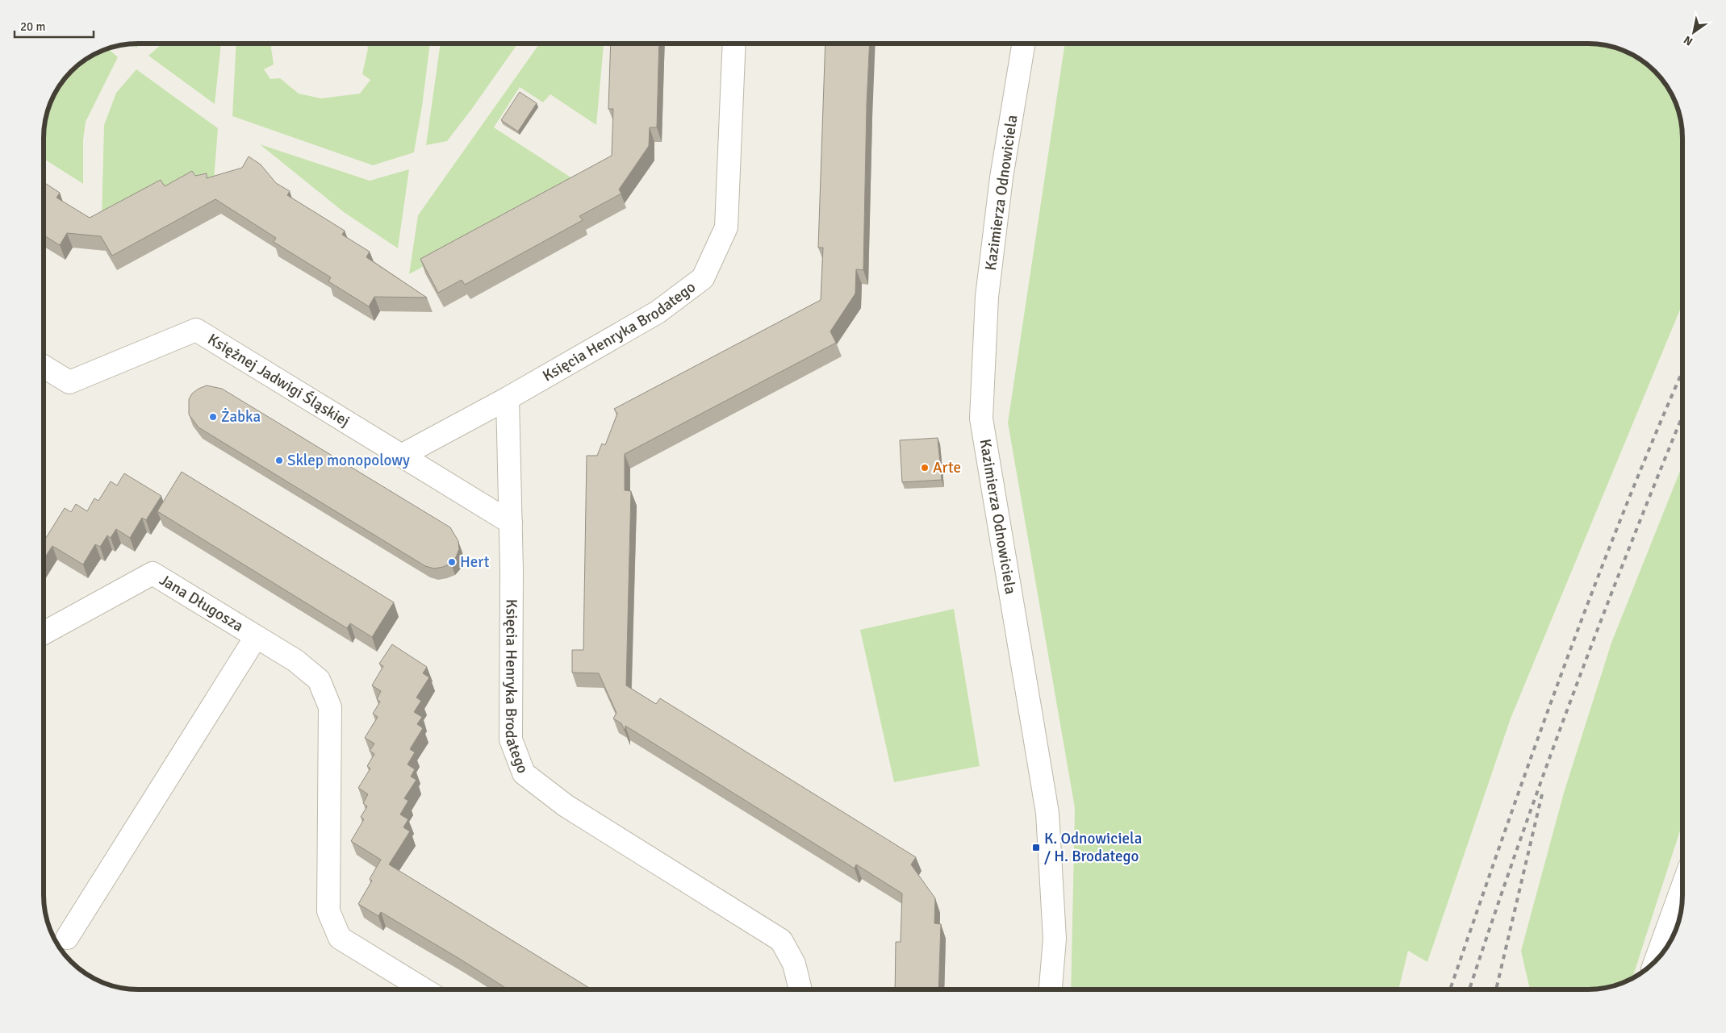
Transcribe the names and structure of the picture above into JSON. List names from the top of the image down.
{
  "streets": {
    "street": [
      "Kazimierza Odnowiciela",
      "Księcia Henryka Brodatego",
      "Księżnej Jadwigi Śląskiej",
      "Jana Długosza"
    ]
  },
  "crossings": [
    ["Księcia Henryka Brodatego", "Księżnej Jadwigi Śląskiej"]
  ],
  "places": {
    "other": [
      "Żabka",
      "Sklep monopolowy",
      "Arte",
      "Hert"
    ],
    "transit": ["K. Odnowiciela / H. Brodatego"]
  },
  "scale_bar": "20 m",
  "north": "bottom left"
}
